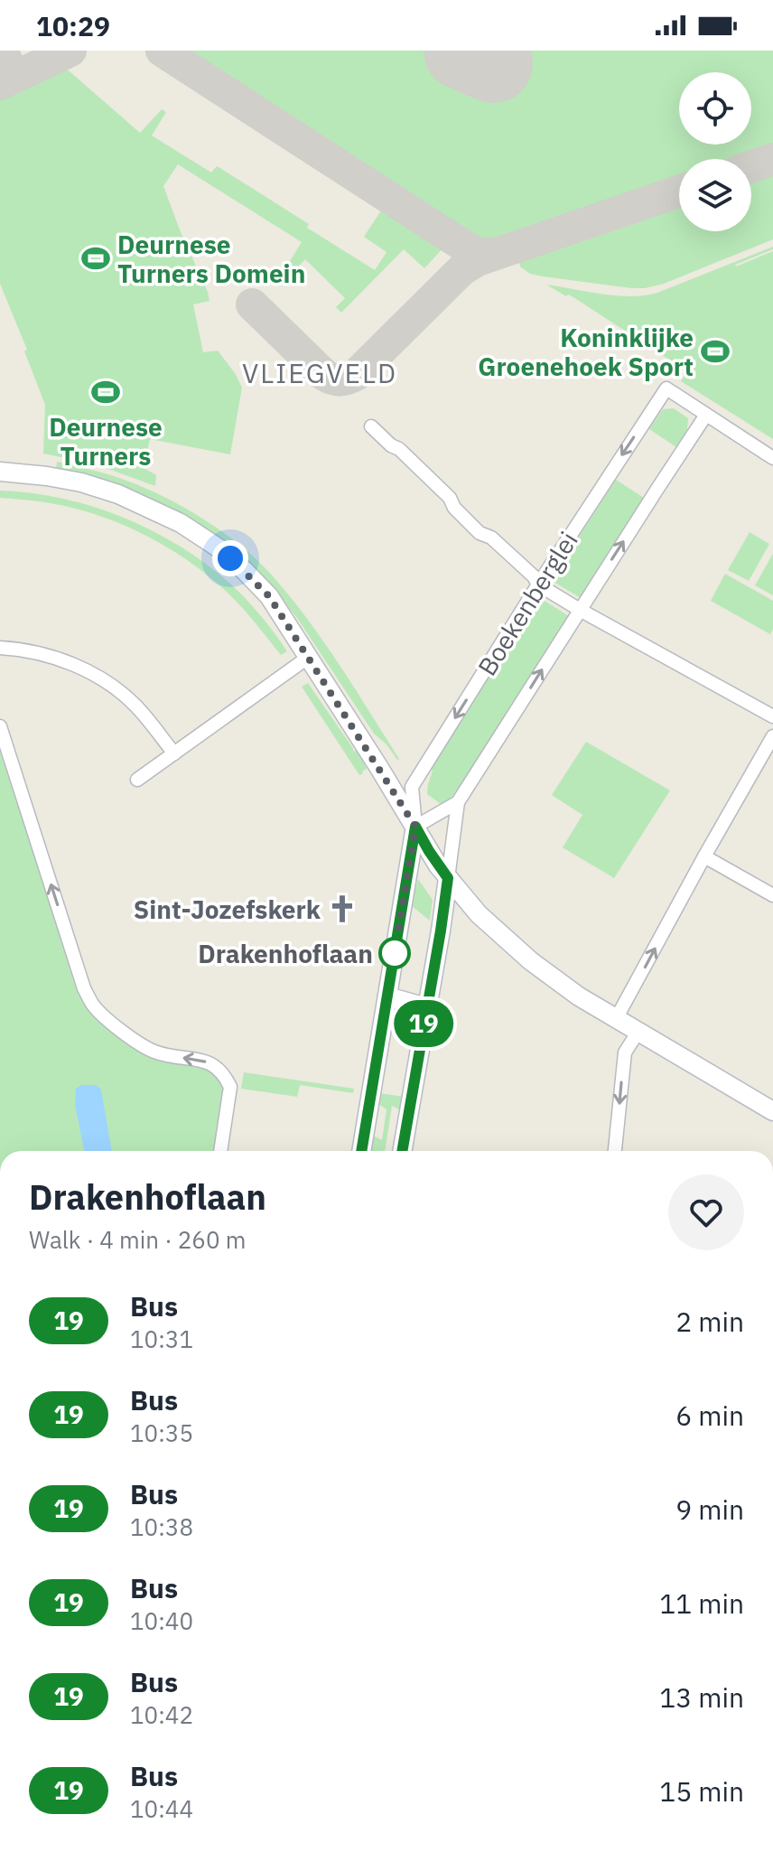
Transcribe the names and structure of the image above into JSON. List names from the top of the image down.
{
  "streets": {
    "street": ["Boekenberglei"]
  },
  "districts": ["VLIEGVELD"],
  "places": {
    "sports": ["Deurnese Turners Domein", "Koninklijke Groenehoek Sport", "Deurnese Turners"],
    "church": ["Sint-Jozefskerk"],
    "other": ["Drakenhoflaan"]
  },
  "lines": ["bus line 19"],
  "page": {
    "status": "10:29",
    "on_map": "19",
    "heading": ["Drakenhoflaan", "Walk · 4 min · 260 m"],
    "list": [
      {
        "mark": "19",
        "name": "Bus",
        "note": "10:31",
        "value": "2 min"
      },
      {
        "mark": "19",
        "name": "Bus",
        "note": "10:35",
        "value": "6 min"
      },
      {
        "mark": "19",
        "name": "Bus",
        "note": "10:38",
        "value": "9 min"
      },
      {
        "mark": "19",
        "name": "Bus",
        "note": "10:40",
        "value": "11 min"
      },
      {
        "mark": "19",
        "name": "Bus",
        "note": "10:42",
        "value": "13 min"
      },
      {
        "mark": "19",
        "name": "Bus",
        "note": "10:44",
        "value": "15 min"
      }
    ]
  }
}
